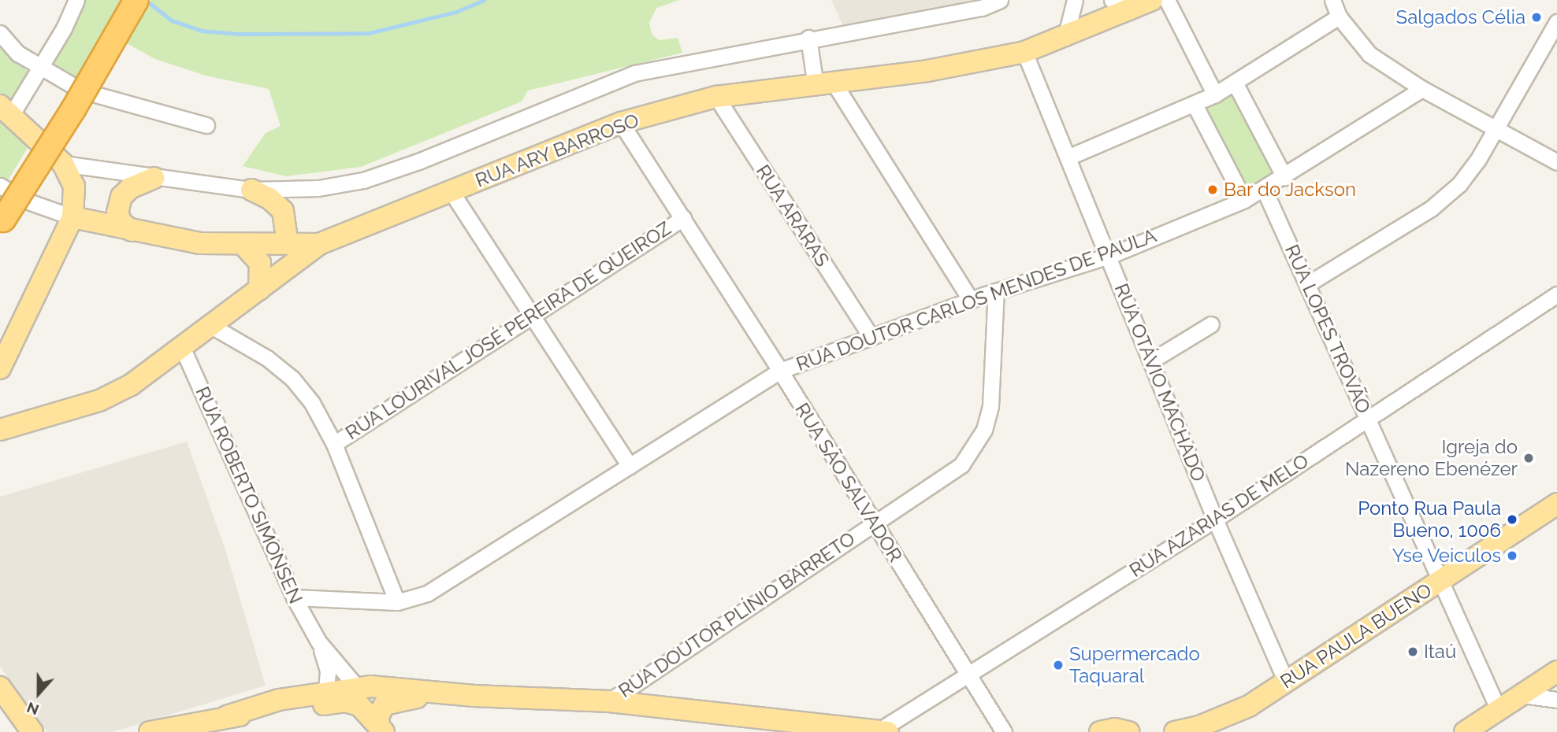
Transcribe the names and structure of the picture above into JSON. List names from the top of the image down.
{
  "streets": {
    "main road": ["RUA ARY BARROSO", "RUA PAULA BUENO"],
    "street": [
      "RUA ARARAS",
      "RUA DOUTOR CARLOS MENDES DE PAULA",
      "RUA LOPES TROVÃO",
      "RUA LOURIVAL JOSÉ PEREIRA DE QUEIROZ",
      "RUA OTÁVIO MACHADO",
      "RUA SÃO SALVADOR",
      "RUA ROBERTO SIMONSEN",
      "RUA AZARIAS DE MELO",
      "RUA DOUTOR PLÍNIO BARRETO"
    ]
  },
  "crossings": [
    ["RUA ARY BARROSO", "RUA ARARAS"],
    ["RUA ARY BARROSO", "RUA OTÁVIO MACHADO"],
    ["RUA ARY BARROSO", "RUA SÃO SALVADOR"],
    ["RUA ARARAS", "RUA DOUTOR CARLOS MENDES DE PAULA"],
    ["RUA DOUTOR CARLOS MENDES DE PAULA", "RUA LOPES TROVÃO"],
    ["RUA DOUTOR CARLOS MENDES DE PAULA", "RUA OTÁVIO MACHADO"],
    ["RUA DOUTOR CARLOS MENDES DE PAULA", "RUA SÃO SALVADOR"],
    ["RUA DOUTOR CARLOS MENDES DE PAULA", "RUA ROBERTO SIMONSEN"],
    ["RUA DOUTOR CARLOS MENDES DE PAULA", "RUA DOUTOR PLÍNIO BARRETO"],
    ["RUA LOPES TROVÃO", "RUA AZARIAS DE MELO"],
    ["RUA LOPES TROVÃO", "RUA PAULA BUENO"],
    ["RUA LOURIVAL JOSÉ PEREIRA DE QUEIROZ", "RUA SÃO SALVADOR"],
    ["RUA OTÁVIO MACHADO", "RUA AZARIAS DE MELO"],
    ["RUA OTÁVIO MACHADO", "RUA PAULA BUENO"],
    ["RUA SÃO SALVADOR", "RUA AZARIAS DE MELO"],
    ["RUA SÃO SALVADOR", "RUA DOUTOR PLÍNIO BARRETO"]
  ],
  "places": [
    "Salgados Célia",
    "Bar do Jackson",
    "Igreja do Nazereno Ebenézer",
    "Ponto Rua Paula Bueno, 1006",
    "Yse Veiculos",
    "Itaú",
    "Supermercado Taquaral"
  ],
  "north": "bottom"
}
